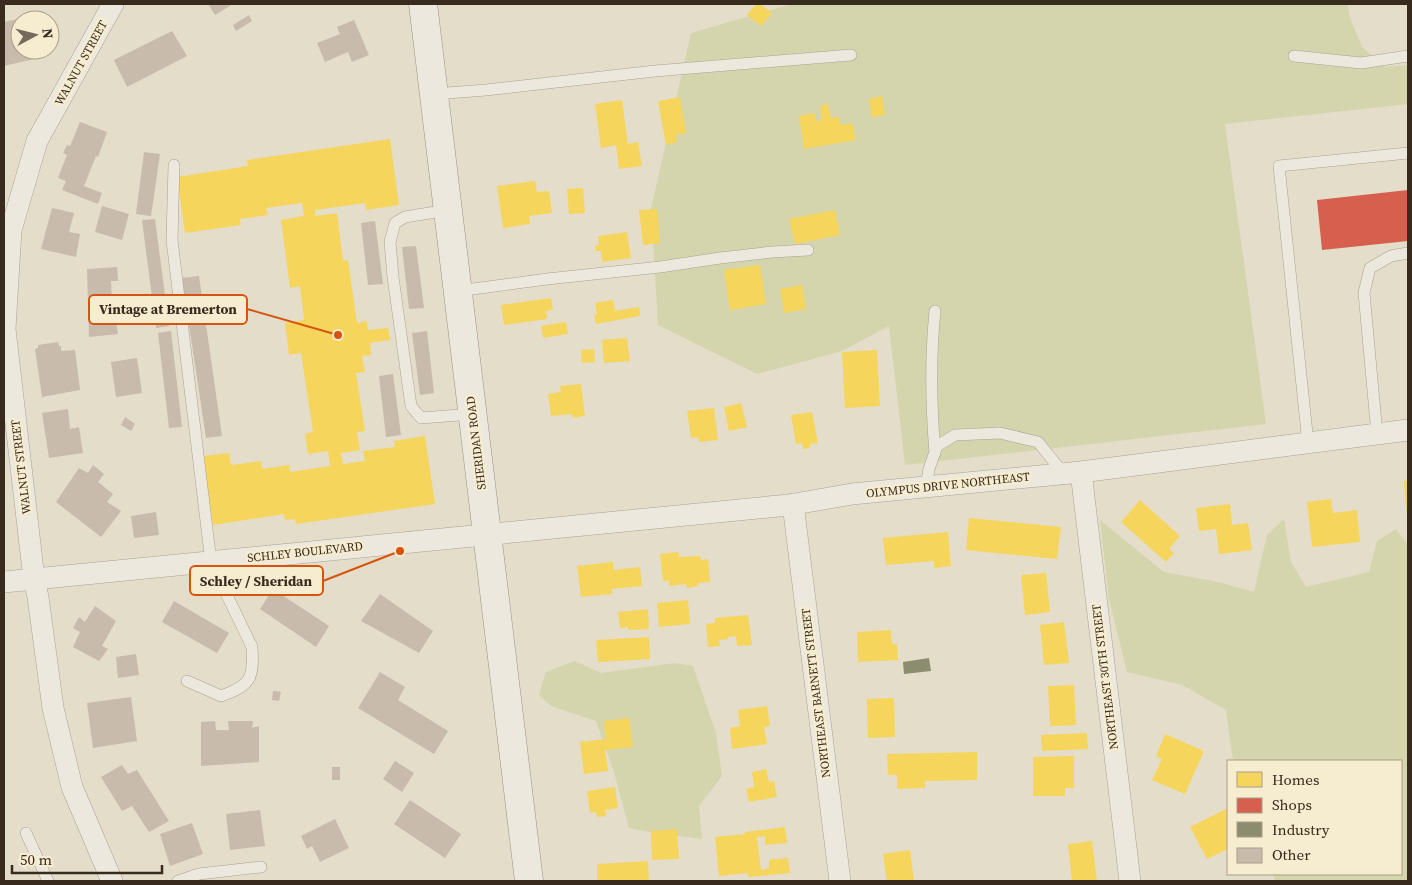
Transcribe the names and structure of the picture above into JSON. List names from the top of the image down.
{
  "streets": {
    "main road": ["SHERIDAN ROAD"],
    "street": [
      "WALNUT STREET",
      "OLYMPUS DRIVE NORTHEAST",
      "SCHLEY BOULEVARD",
      "NORTHEAST 30TH STREET",
      "NORTHEAST BARNETT STREET"
    ]
  },
  "crossings": [
    ["WALNUT STREET", "SCHLEY BOULEVARD"],
    ["SHERIDAN ROAD", "OLYMPUS DRIVE NORTHEAST"],
    ["SHERIDAN ROAD", "SCHLEY BOULEVARD"],
    ["OLYMPUS DRIVE NORTHEAST", "SCHLEY BOULEVARD"],
    ["OLYMPUS DRIVE NORTHEAST", "NORTHEAST 30TH STREET"],
    ["OLYMPUS DRIVE NORTHEAST", "NORTHEAST BARNETT STREET"]
  ],
  "places": ["Vintage at Bremerton", "Schley / Sheridan"],
  "legend": [
    "Homes",
    "Shops",
    "Industry",
    "Other"
  ],
  "scale_bar": "50 m",
  "north": "right"
}
